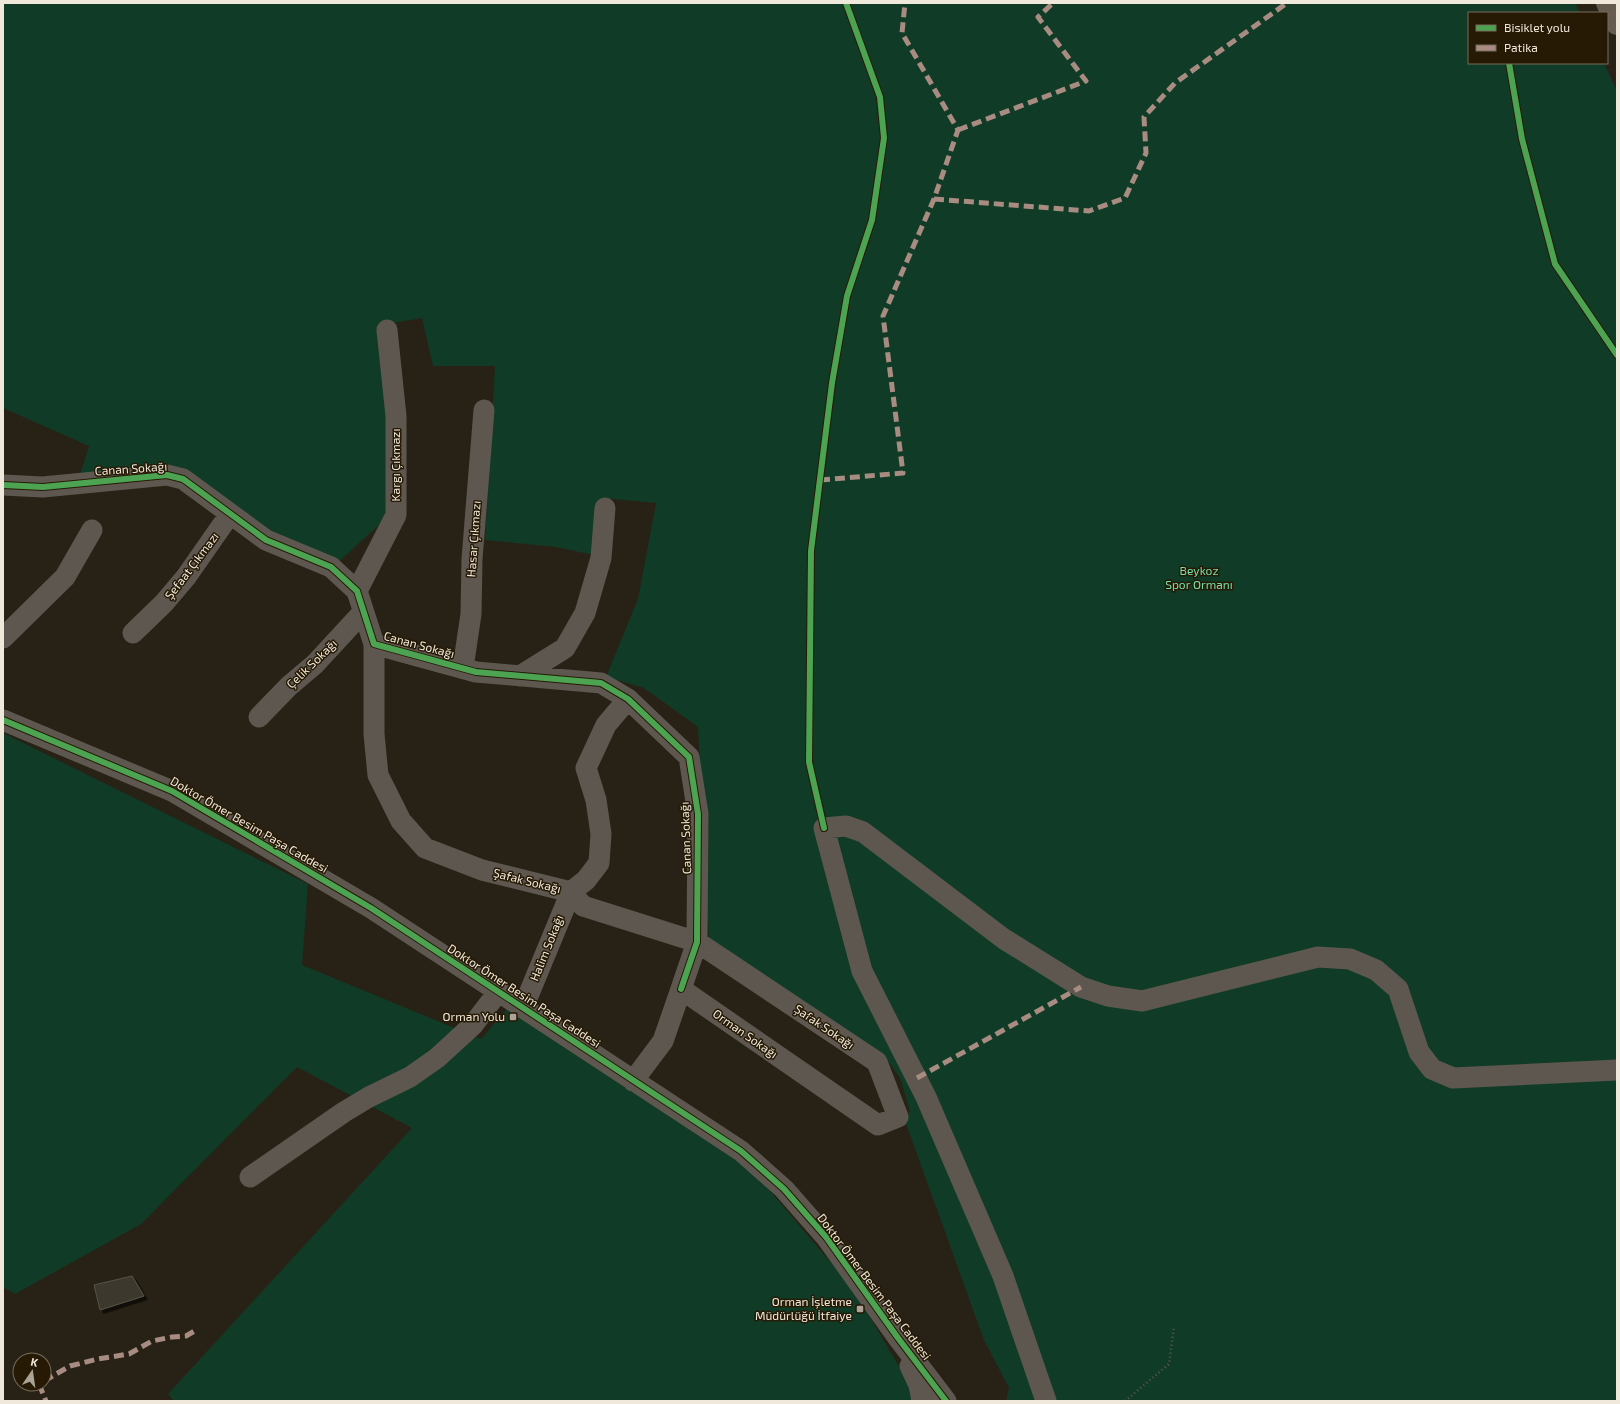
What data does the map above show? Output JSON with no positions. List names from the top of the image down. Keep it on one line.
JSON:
{"streets":{"street":["Kargı Çıkmazı","Canan Sokağı","Hasar Çıkmazı","Şefaat Çıkmazı","Çelik Sokağı","Doktor Ömer Besim Paşa Caddesi","Şafak Sokağı","Halim Sokağı","Orman Sokağı"]},"crossings":[["Kargı Çıkmazı","Canan Sokağı"],["Canan Sokağı","Hasar Çıkmazı"],["Canan Sokağı","Şefaat Çıkmazı"],["Canan Sokağı","Çelik Sokağı"],["Canan Sokağı","Şafak Sokağı"],["Canan Sokağı","Halim Sokağı"],["Canan Sokağı","Orman Sokağı"],["Doktor Ömer Besim Paşa Caddesi","Halim Sokağı"],["Şafak Sokağı","Halim Sokağı"],["Şafak Sokağı","Orman Sokağı"]],"parks":["Beykoz Spor Ormanı"],"places":{"transit":["Orman Yolu","Orman İşletme Müdürlüğü İtfaiye"]},"legend":["Bisiklet yolu","Patika"],"north":"top"}
